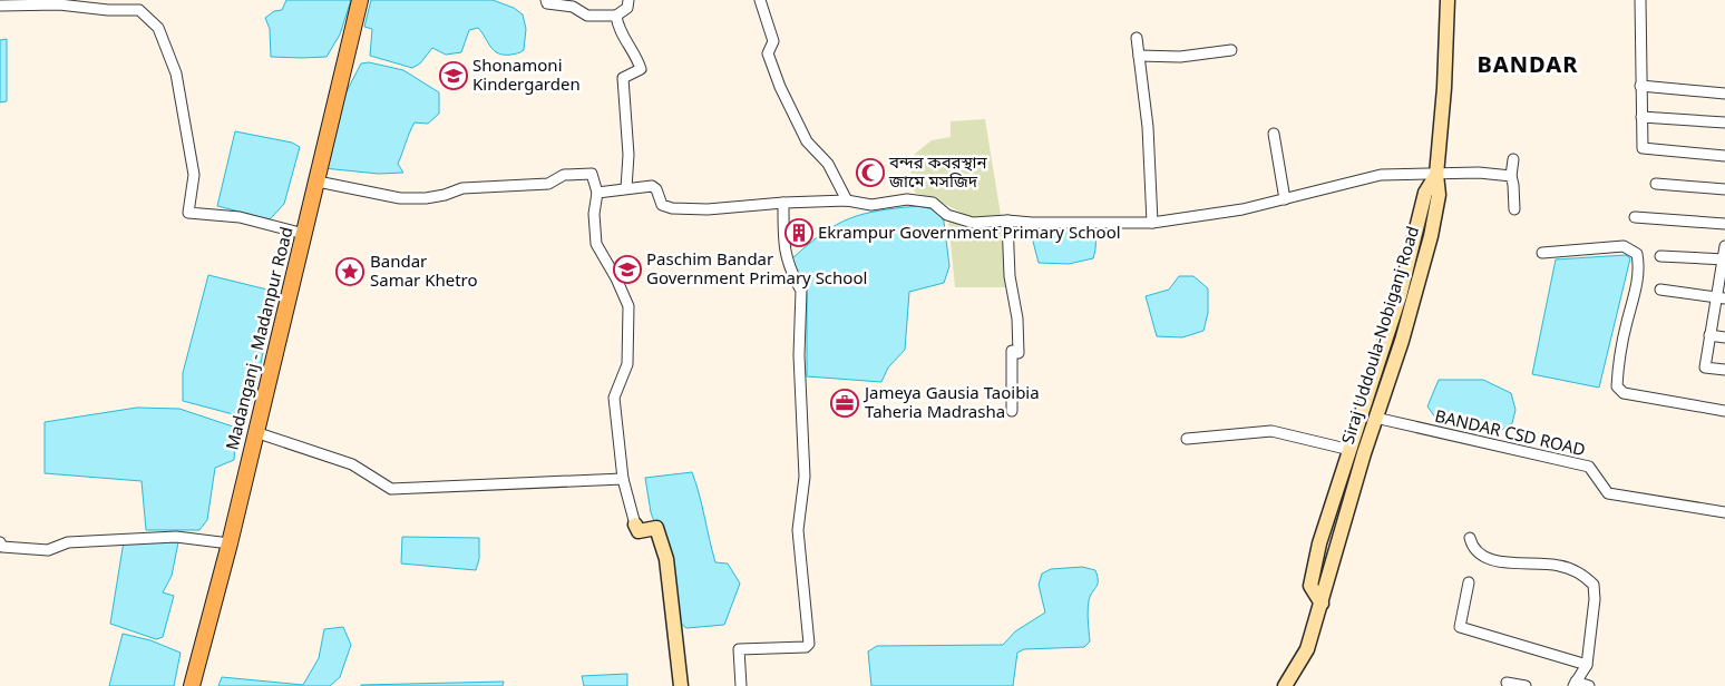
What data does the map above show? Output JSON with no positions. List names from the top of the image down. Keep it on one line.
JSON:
{"streets":{"main road":["Siraj Uddoula-Nobiganj Road","Madanganj - Madanpur Road"],"street":["BANDAR CSD ROAD"]},"crossings":[["Siraj Uddoula-Nobiganj Road","BANDAR CSD ROAD"]],"districts":["BANDAR"],"places":{"school or university":["Shonamoni Kindergarden","Paschim Bandar Government Primary School"],"mosque":["বন্দর কবরস্থান জামে মসজিদ"],"building":["Ekrampur Government Primary School"],"place":["Bandar Samar Khetro"],"office":["Jameya Gausia Taoibia Taheria Madrasha"]}}
